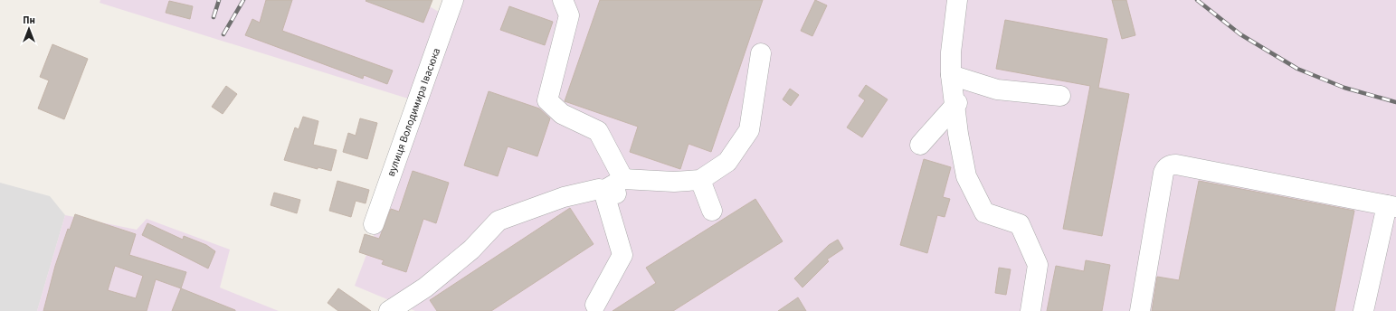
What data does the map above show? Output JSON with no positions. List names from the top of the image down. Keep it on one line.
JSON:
{"streets":{"street":["вулиця Володимира Івасюка"]},"north":"top"}
